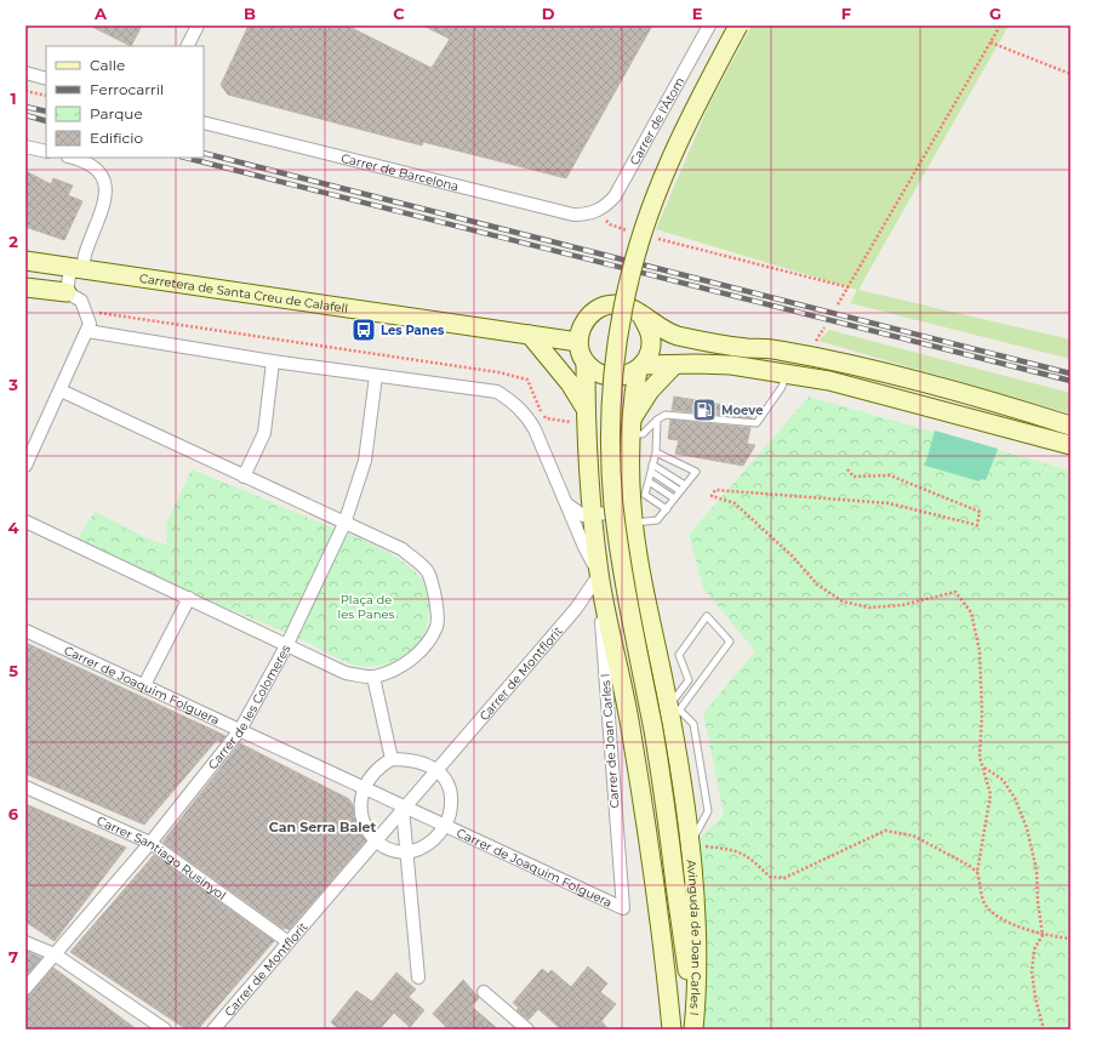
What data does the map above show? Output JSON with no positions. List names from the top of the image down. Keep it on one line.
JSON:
{"streets":{"street":["Carrer de l'Àtom","Carrer de Barcelona","Carretera de Santa Creu de Calafell","Carrer de Montflorit","Carrer de Joaquim Folguera","Carrer de les Colomeres","Carrer de Joan Carles I","Carrer Santiago Rusinyol","Avinguda de Joan Carles I"]},"crossings":[["Carrer de l'Àtom","Carrer de Barcelona"],["Carretera de Santa Creu de Calafell","Avinguda de Joan Carles I"],["Carrer de Montflorit","Carrer de Joaquim Folguera"],["Carrer de Montflorit","Carrer de Joan Carles I"],["Carrer de Montflorit","Carrer Santiago Rusinyol"],["Carrer de Joaquim Folguera","Carrer de les Colomeres"],["Carrer de Joaquim Folguera","Carrer de Joan Carles I"],["Carrer de les Colomeres","Carrer Santiago Rusinyol"]],"districts":["Can Serra Balet"],"parks":["Plaça de les Panes"],"places":{"bus stop":["Les Panes"],"fuel station":["Moeve"]},"legend":["Calle","Ferrocarril","Parque","Edificio"],"grid":{"columns":["A","B","C","D","E","F","G"],"rows":["1","2","3","4","5","6","7"]}}
